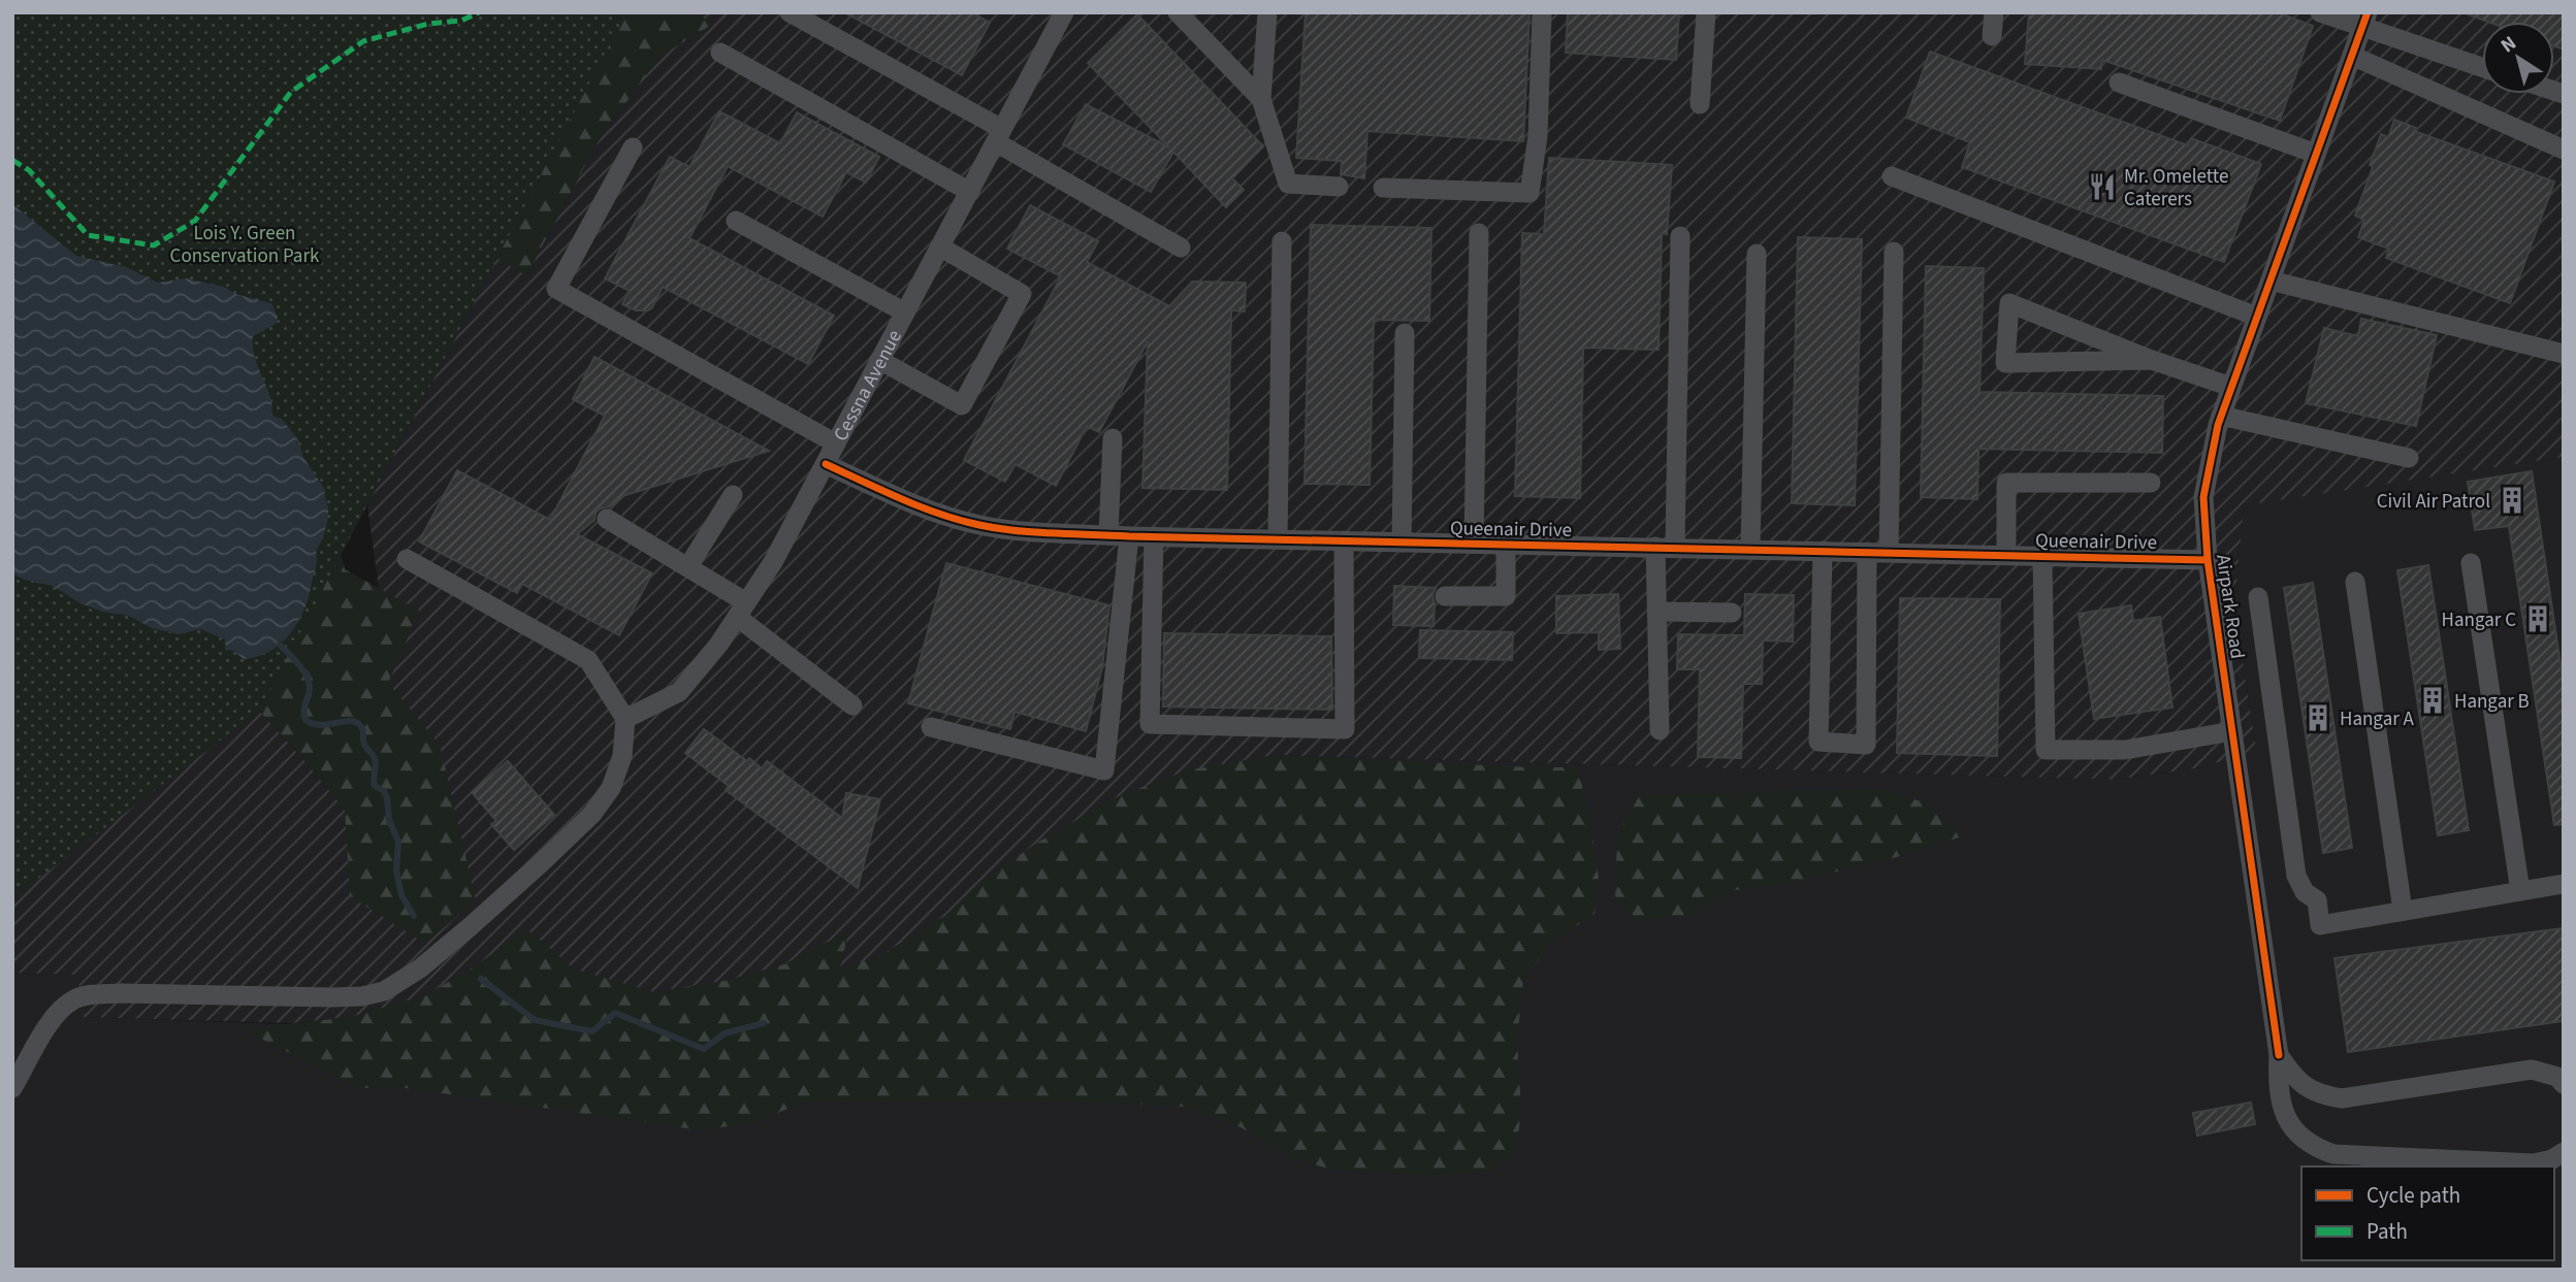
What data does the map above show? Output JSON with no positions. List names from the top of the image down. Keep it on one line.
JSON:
{"streets":{"street":["Cessna Avenue","Queenair Drive","Airpark Road"]},"crossings":[["Cessna Avenue","Queenair Drive"],["Queenair Drive","Airpark Road"]],"parks":["Lois Y. Green Conservation Park"],"places":{"restaurant":["Mr. Omelette Caterers"],"building":["Civil Air Patrol","Hangar C","Hangar B","Hangar A"]},"legend":["Cycle path","Path"],"north":"top left"}
